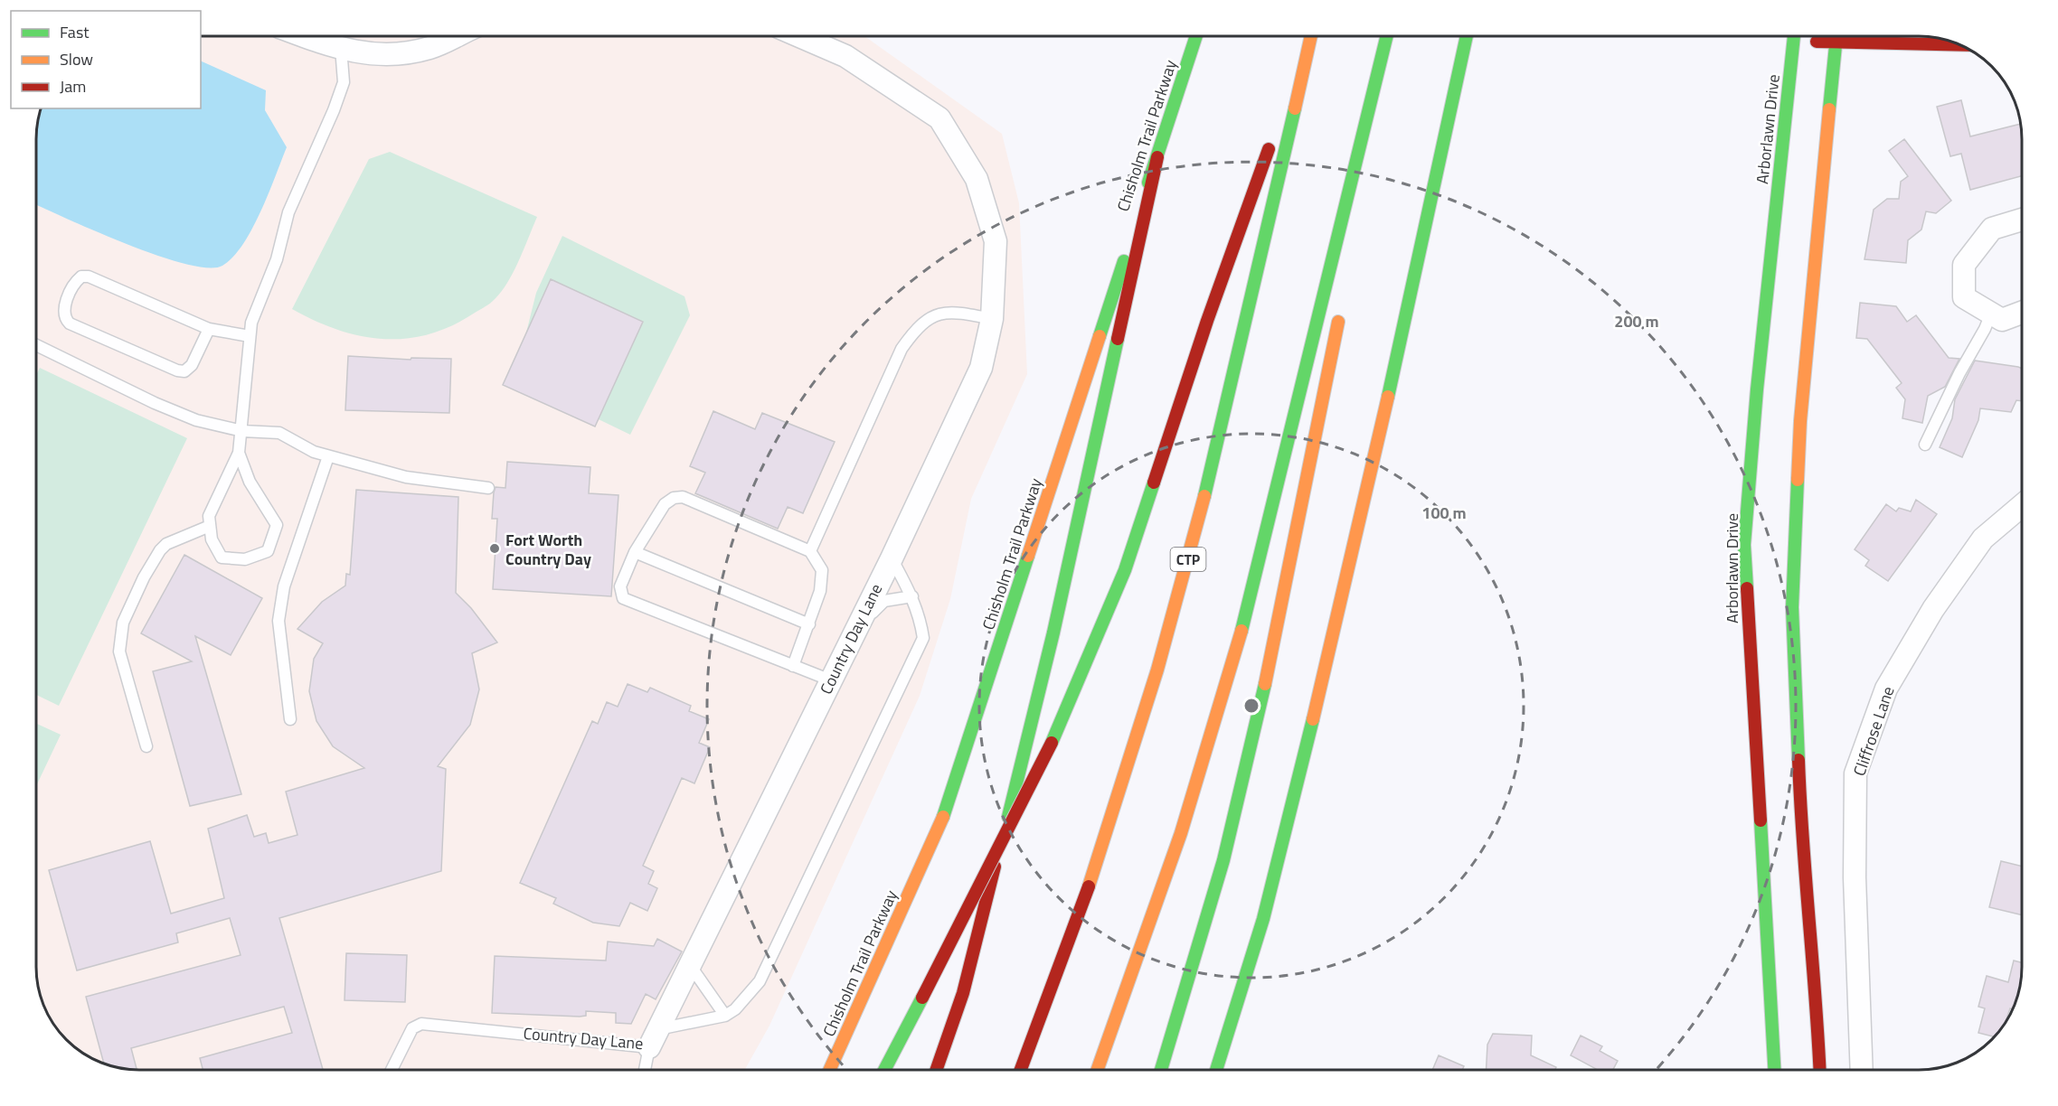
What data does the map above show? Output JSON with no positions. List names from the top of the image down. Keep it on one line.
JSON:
{"streets":{"main road":["Arborlawn Drive","Chisholm Trail Parkway","CTP"],"street":["Country Day Lane","Cliffrose Lane"]},"places":["Fort Worth Country Day"],"legend":["Fast","Slow","Jam"],"rings":["200 m","100 m"]}
